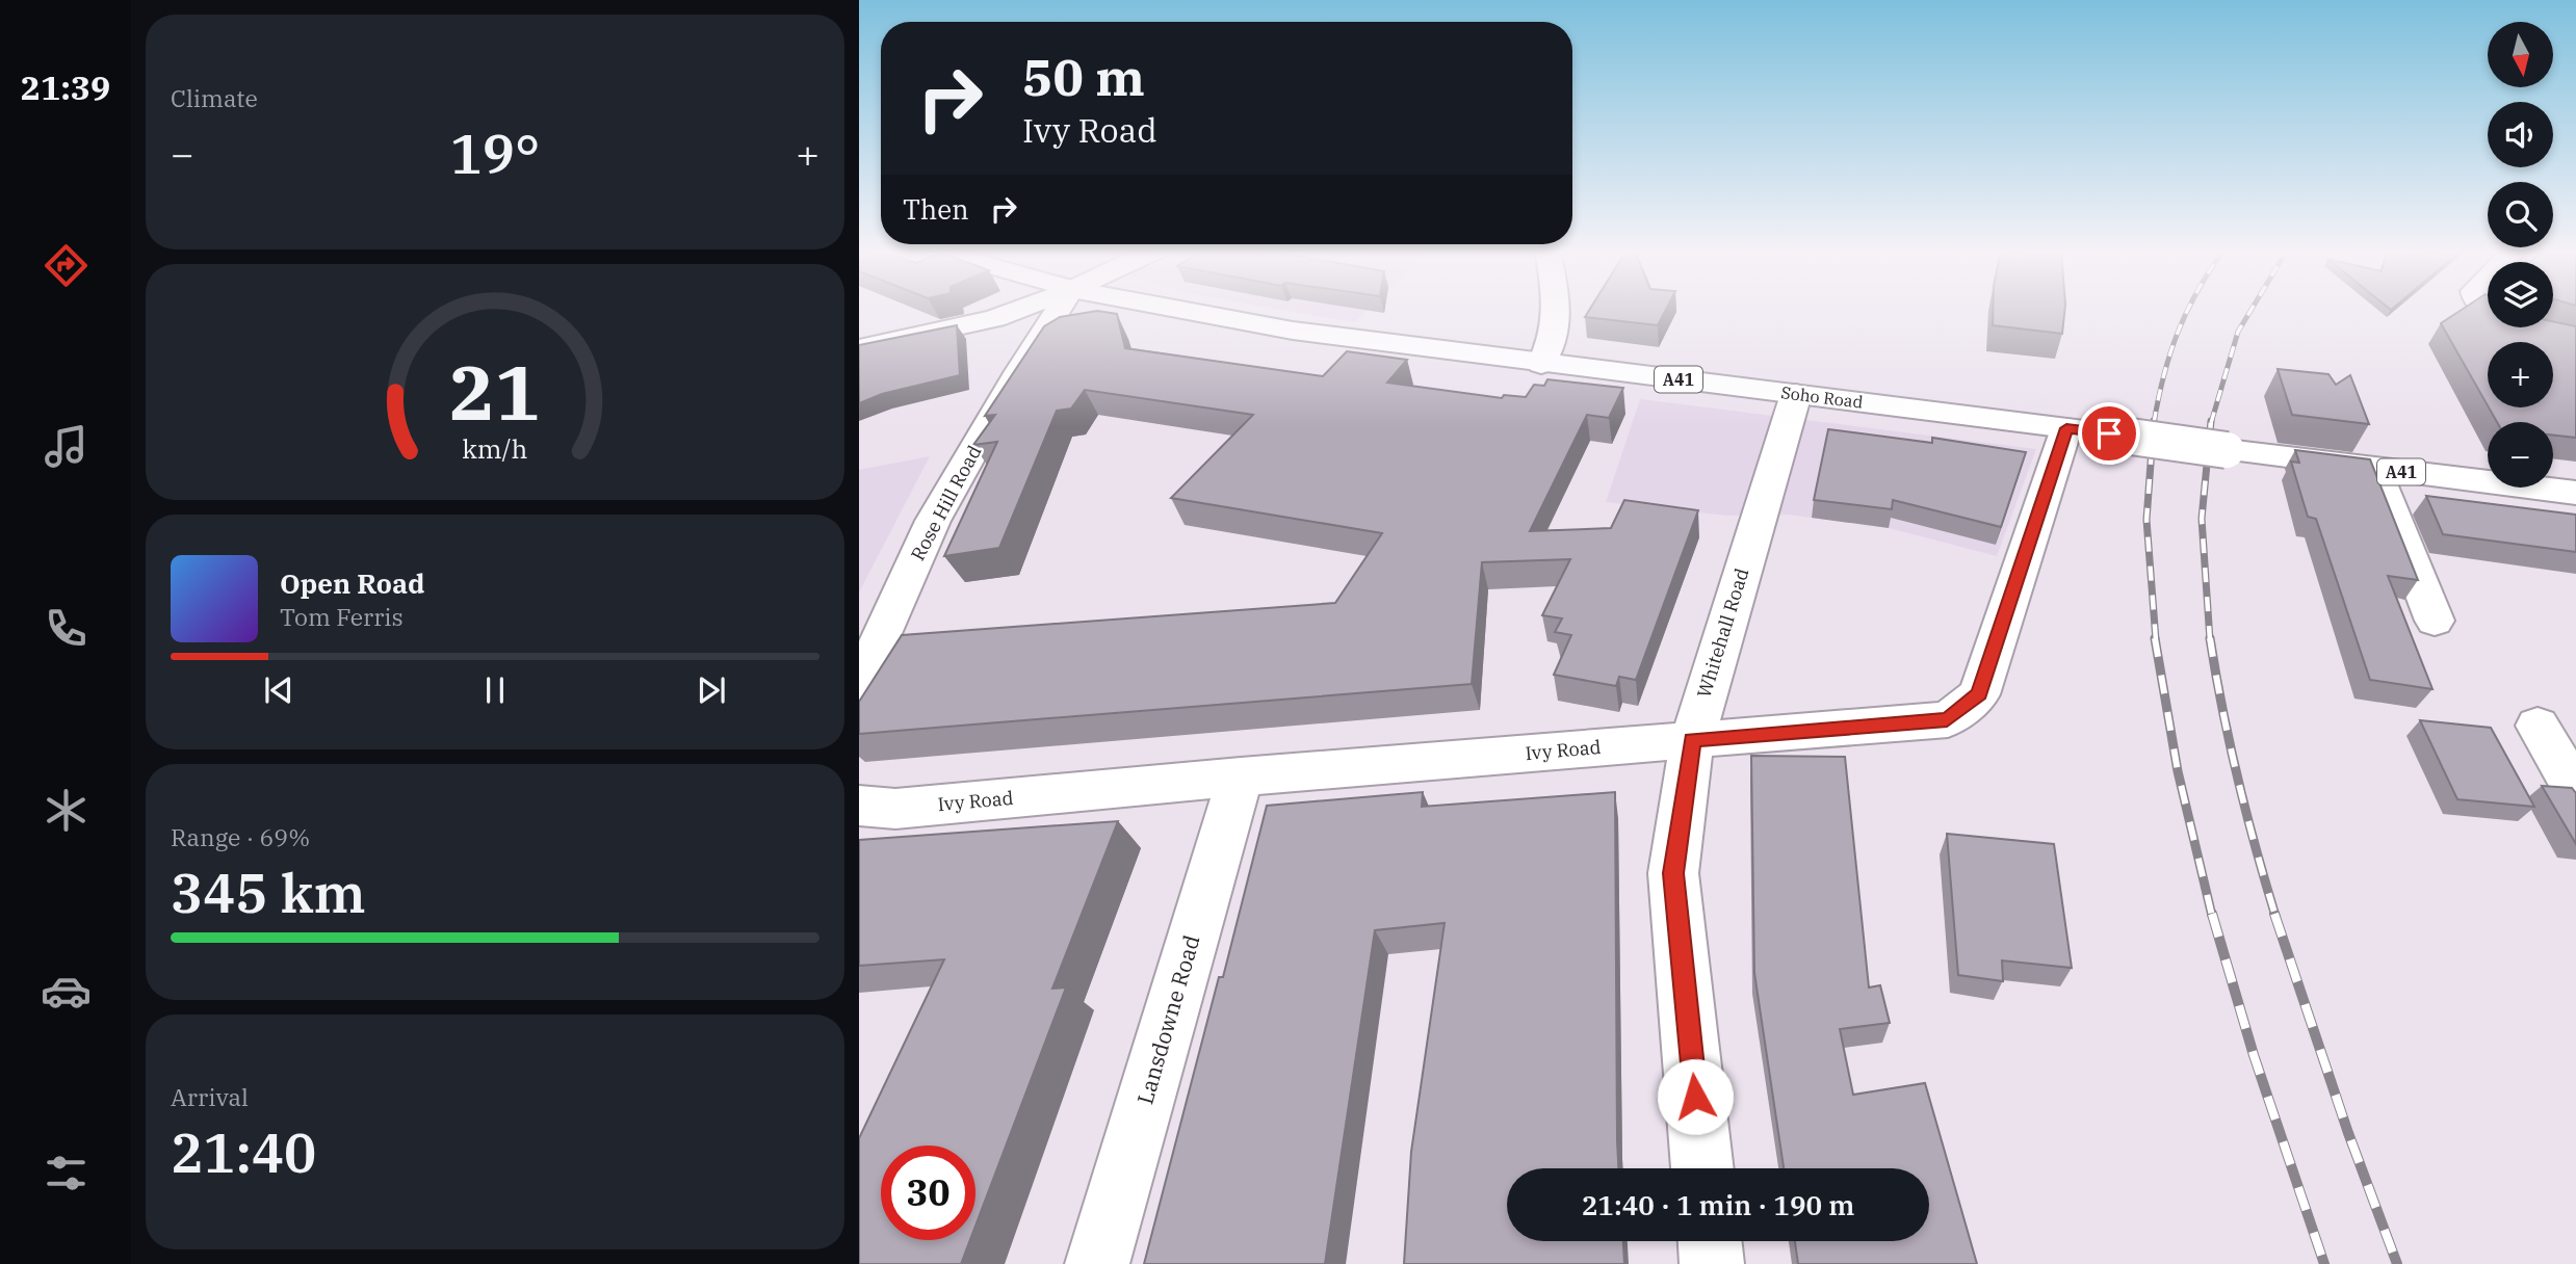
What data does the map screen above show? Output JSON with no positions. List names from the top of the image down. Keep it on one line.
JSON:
{"streets":{"main road":["A41","Soho Road","Rose Hill Road","Whitehall Road","Ivy Road","Lansdowne Road"]},"crossings":[["Soho Road","Whitehall Road"],["Soho Road","Ivy Road"],["Whitehall Road","Ivy Road"],["Ivy Road","Lansdowne Road"]],"north":"bottom","page":{"tabs":"21:39","tile":["Climate",["Range · 69%","345 km"],["Arrival","21:40"]],"map_buttons":["+","−"],"turn":["50 m","Ivy Road"],"heat":["−","19°","+"],"then":"Then","song":["Open Road","Tom Ferris"],"limit":"30","trip":"21:40 · 1 min · 190 m","gauge":["21","km/h"]}}
